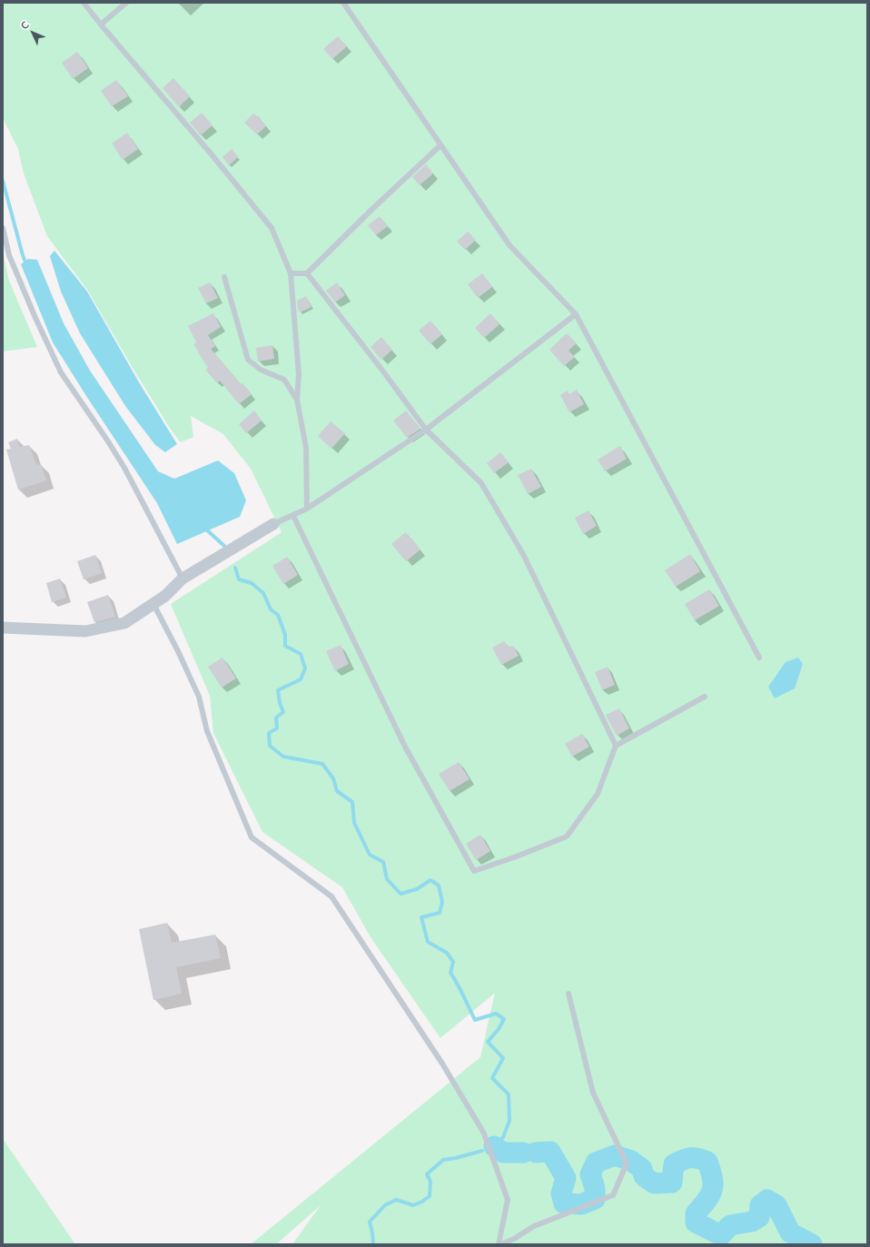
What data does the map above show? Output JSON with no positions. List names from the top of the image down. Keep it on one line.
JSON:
{"north":"top left"}
